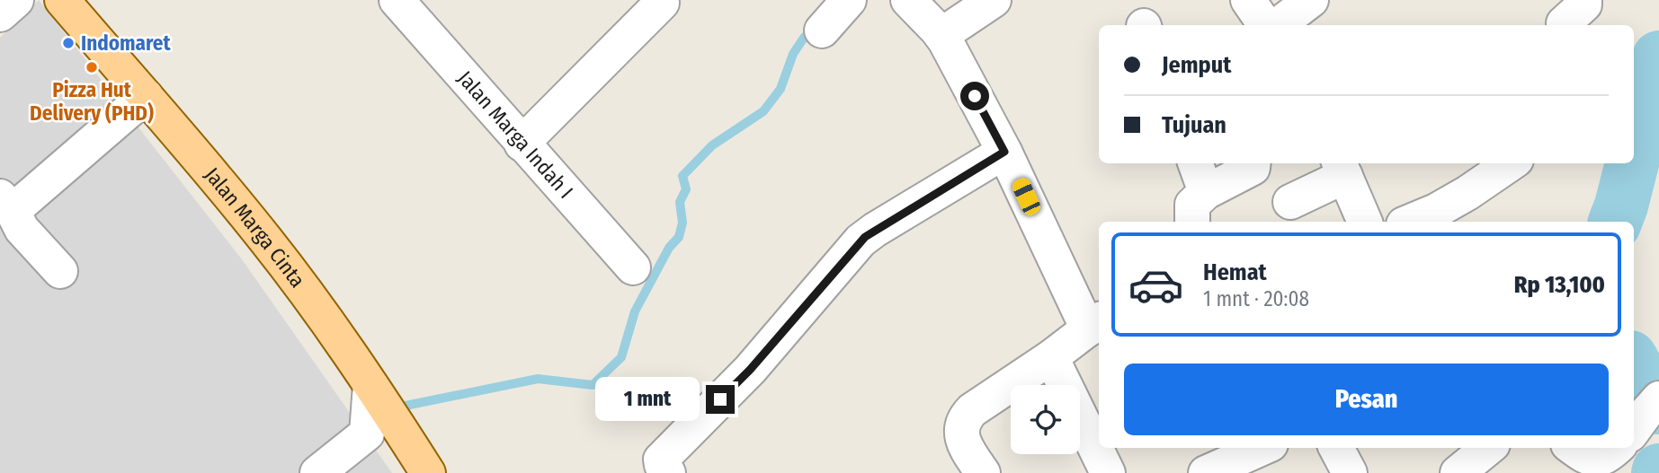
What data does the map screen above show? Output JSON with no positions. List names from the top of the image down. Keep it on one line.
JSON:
{"streets":{"main road":["Jalan Marga Cinta"],"street":["Jalan Marga Indah I"]},"places":["Indomaret","Pizza Hut Delivery (PHD)"],"page":{"banner":["Jemput","Tujuan"],"list":[{"name":"Hemat","note":"1 mnt · 20:08","value":"Rp 13,100"}],"buttons":"Pesan","bubble":"1 mnt"}}
